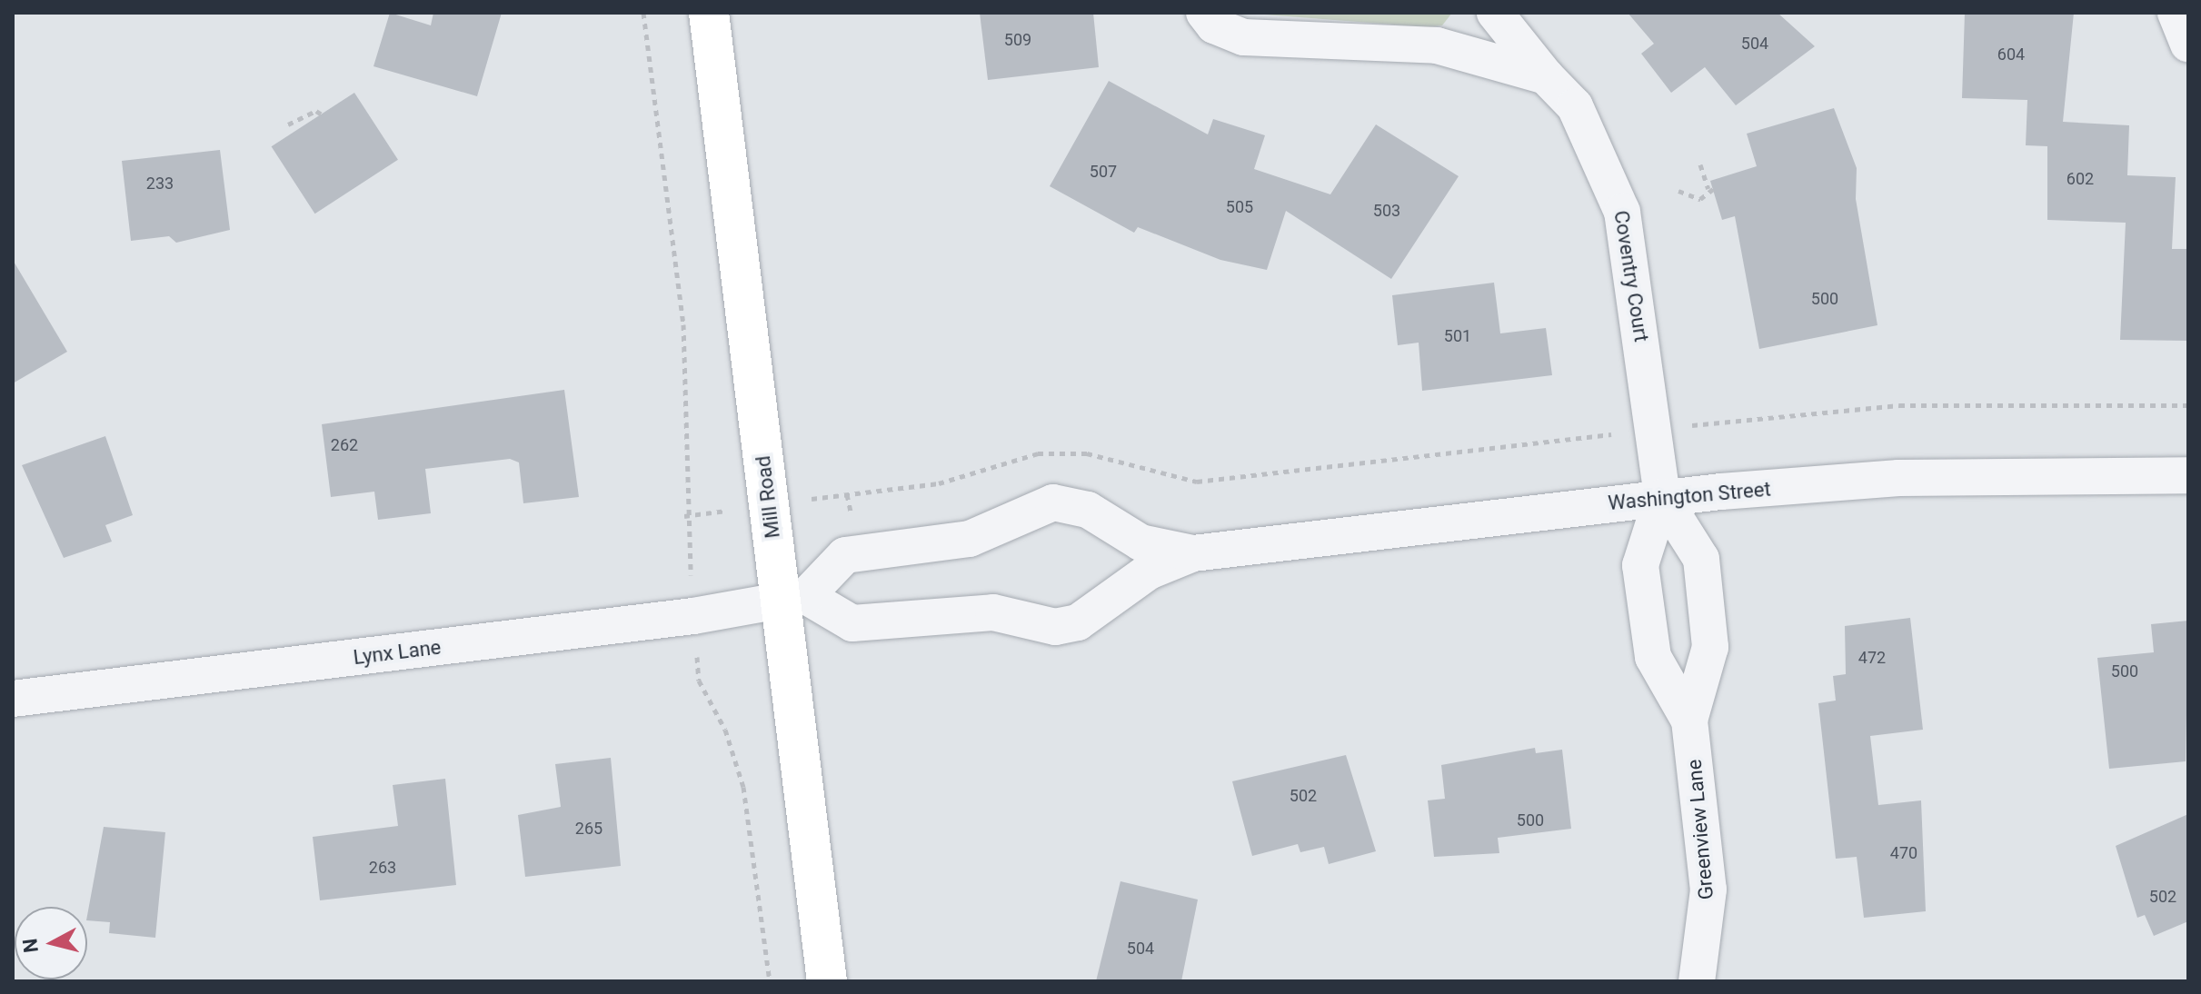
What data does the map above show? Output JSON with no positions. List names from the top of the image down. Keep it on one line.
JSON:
{"streets":{"street":["Coventry Court","Washington Street","Mill Road","Lynx Lane","Greenview Lane"]},"crossings":[["Coventry Court","Washington Street"],["Coventry Court","Greenview Lane"],["Washington Street","Mill Road"],["Washington Street","Lynx Lane"],["Washington Street","Greenview Lane"],["Mill Road","Lynx Lane"]],"house_numbers":["509","504","604","507","602","233","505","503","500","501","262","472","500","502","500","265","470","263","502","504"],"north":"left"}
